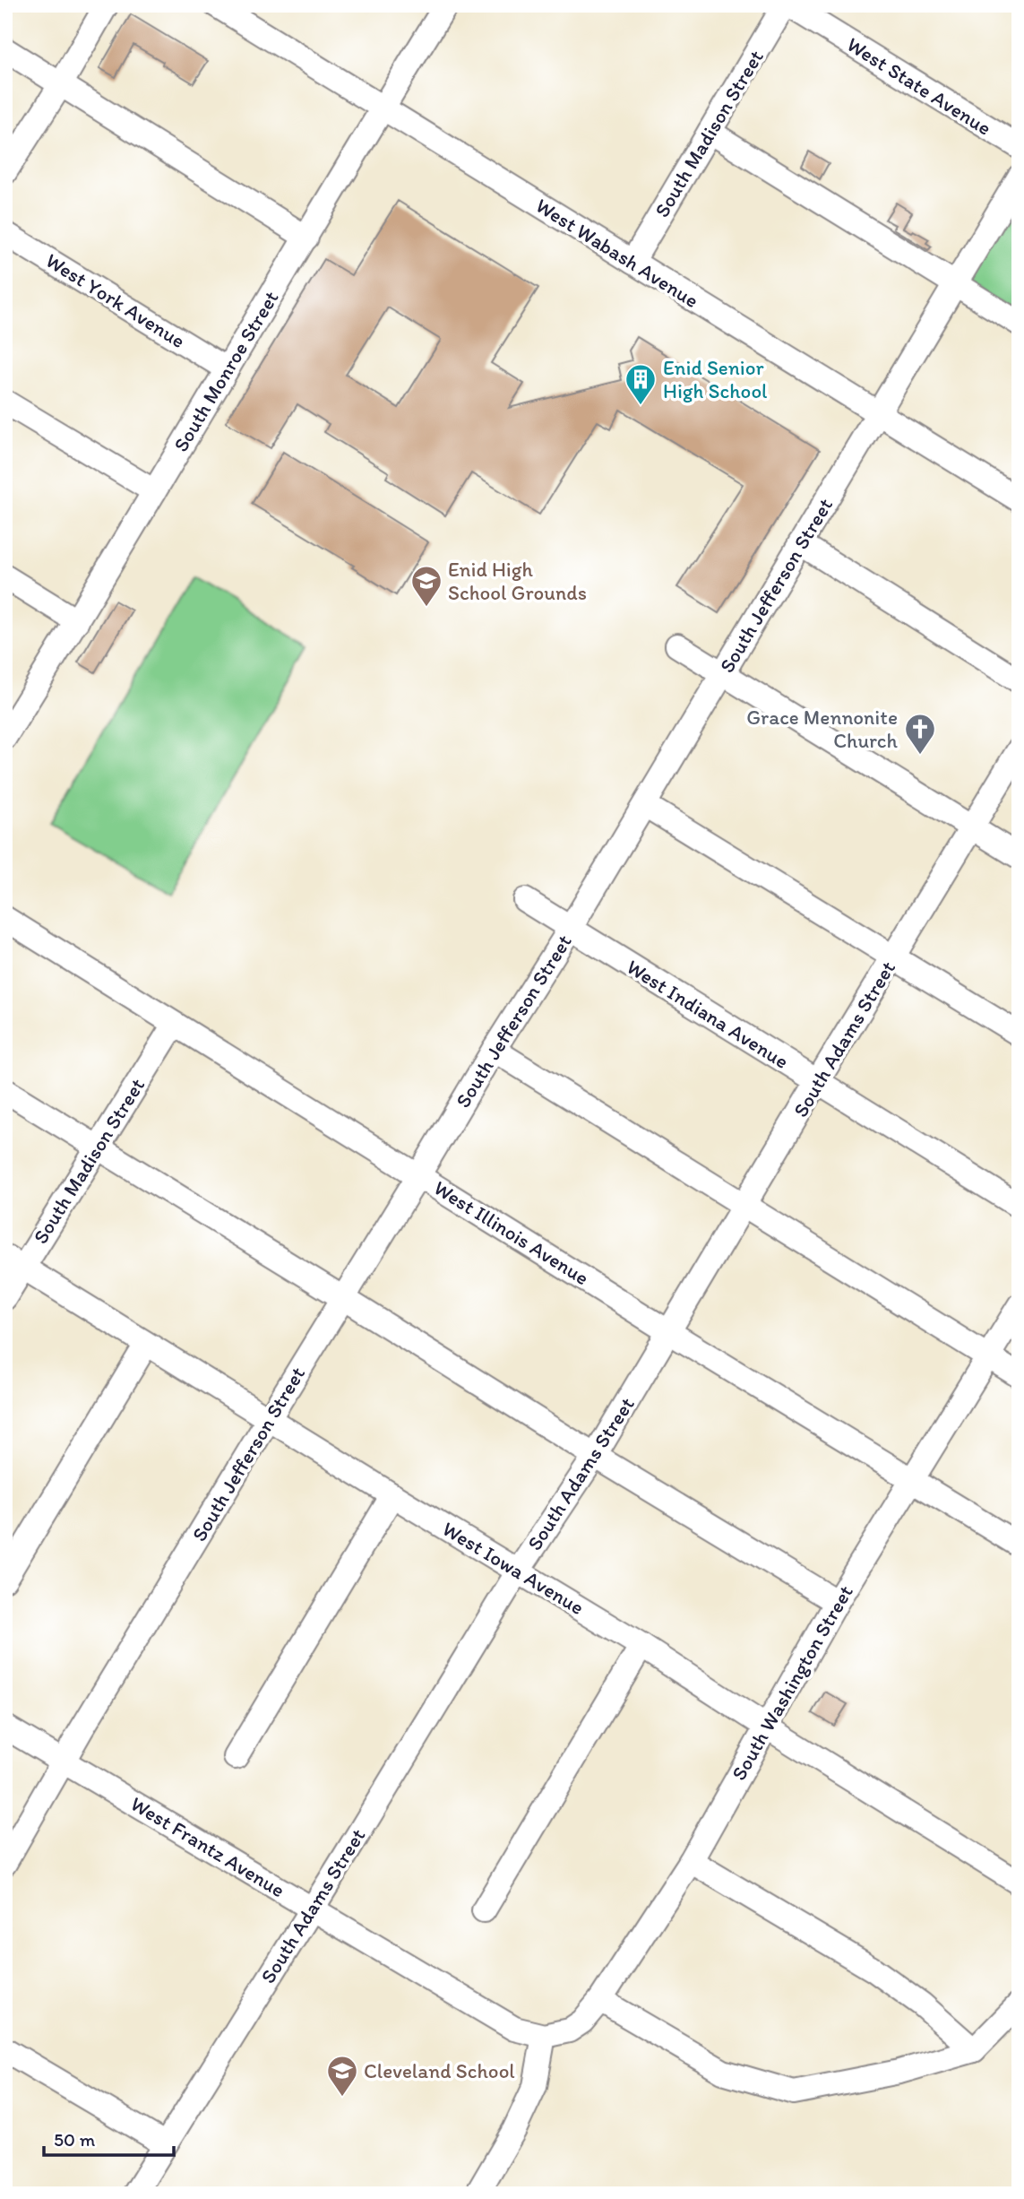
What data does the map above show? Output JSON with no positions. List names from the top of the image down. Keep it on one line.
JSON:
{"streets":{"street":["West State Avenue","South Madison Street","West Wabash Avenue","West York Avenue","South Monroe Street","South Jefferson Street","West Indiana Avenue","South Adams Street","West Illinois Avenue","West Iowa Avenue","South Washington Street","West Frantz Avenue"]},"crossings":[["West State Avenue","South Madison Street"],["South Madison Street","West Wabash Avenue"],["South Madison Street","West Illinois Avenue"],["South Madison Street","West Iowa Avenue"],["West Wabash Avenue","South Monroe Street"],["West Wabash Avenue","South Jefferson Street"],["West York Avenue","South Monroe Street"],["South Jefferson Street","West Indiana Avenue"],["South Jefferson Street","West Illinois Avenue"],["South Jefferson Street","West Iowa Avenue"],["South Jefferson Street","West Frantz Avenue"],["West Indiana Avenue","South Adams Street"],["South Adams Street","West Illinois Avenue"],["South Adams Street","West Iowa Avenue"],["South Adams Street","West Frantz Avenue"],["West Illinois Avenue","South Washington Street"],["West Iowa Avenue","South Washington Street"],["South Washington Street","West Frantz Avenue"]],"places":{"building":["Enid Senior High School"],"school or university":["Enid High School Grounds","Cleveland School"],"church":["Grace Mennonite Church"]},"scale_bar":"50 m"}
